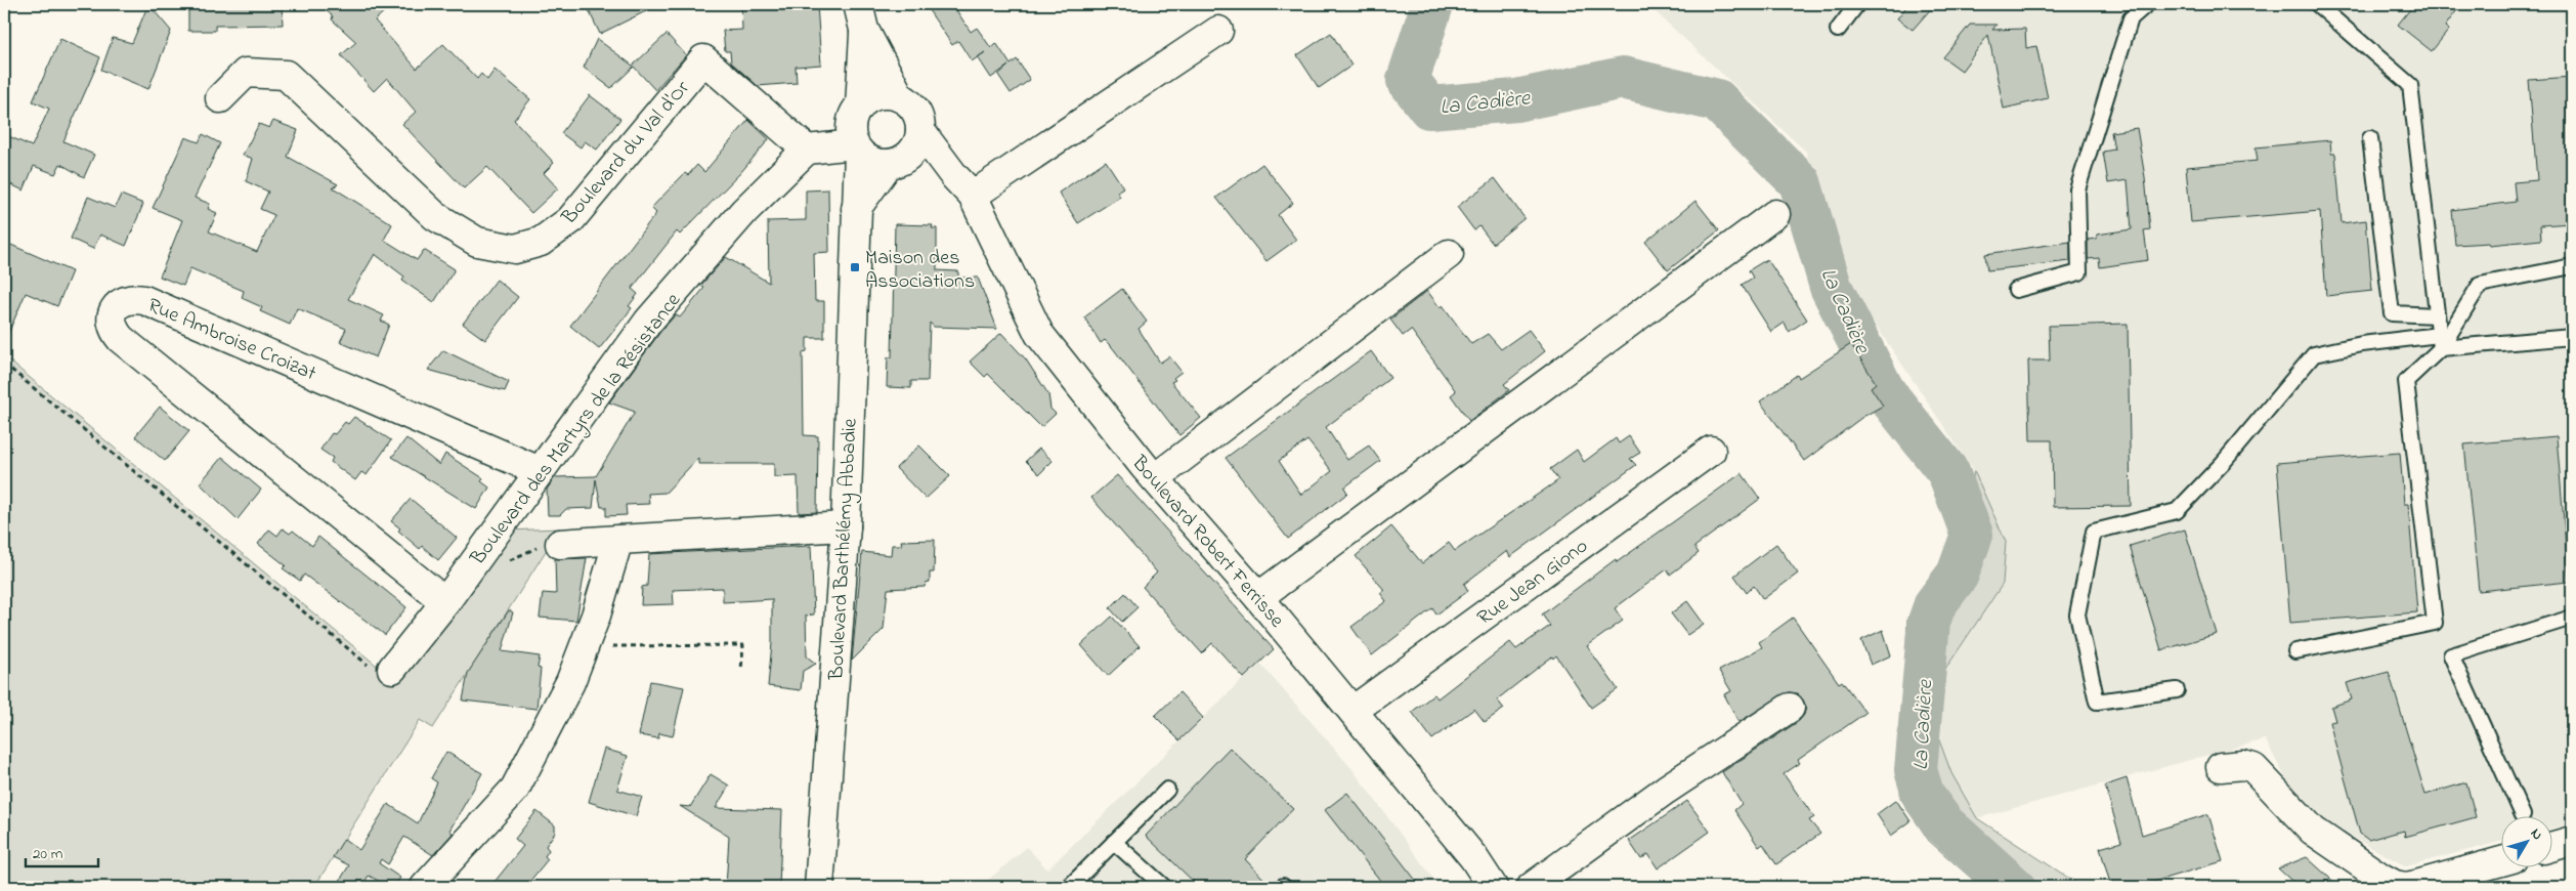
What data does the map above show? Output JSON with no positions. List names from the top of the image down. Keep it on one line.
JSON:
{"streets":{"street":["Boulevard du Val d'Or","Rue Ambroise Croizat","Boulevard des Martyrs de la Résistance","Boulevard Robert Ferrisse","Boulevard Barthélémy Abbadie","Rue Jean Giono"]},"crossings":[["Boulevard du Val d'Or","Boulevard des Martyrs de la Résistance"],["Rue Ambroise Croizat","Boulevard des Martyrs de la Résistance"],["Boulevard Robert Ferrisse","Boulevard Barthélémy Abbadie"],["Boulevard Robert Ferrisse","Rue Jean Giono"]],"water":["La Cadière"],"places":{"transit":["Maison des Associations"]},"scale_bar":"20 m","north":"top right"}
